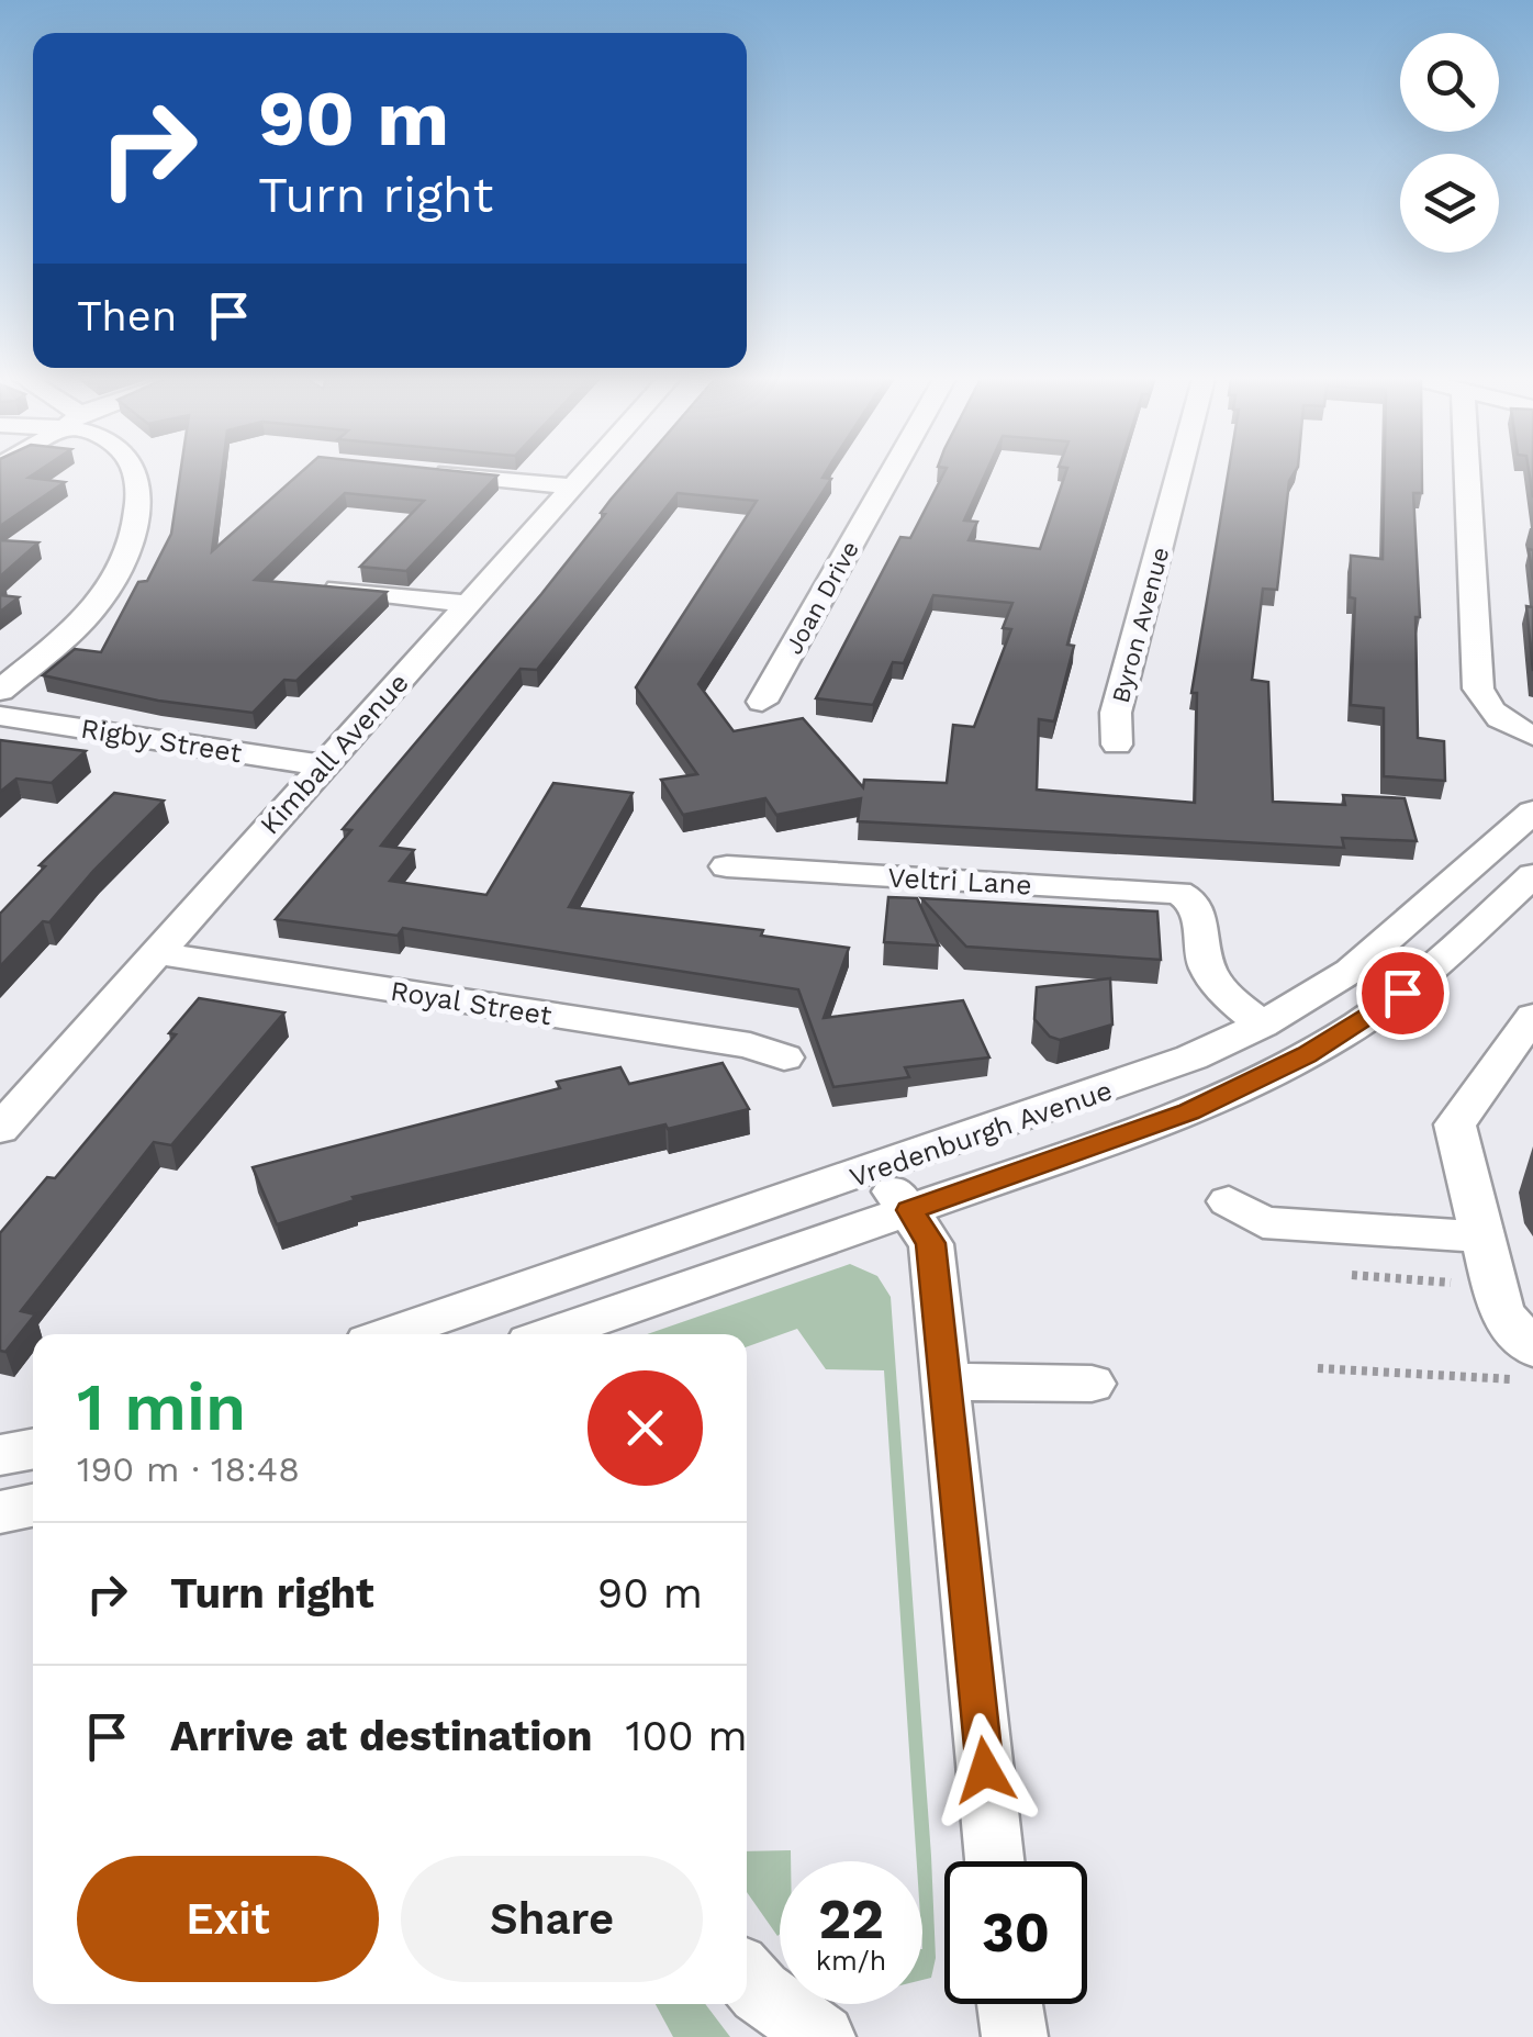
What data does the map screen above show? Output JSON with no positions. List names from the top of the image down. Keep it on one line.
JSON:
{"streets":{"street":["Joan Drive","Byron Avenue","Rigby Street","Kimball Avenue","Veltri Lane","Royal Street","Vredenburgh Avenue"]},"crossings":[["Rigby Street","Kimball Avenue"],["Kimball Avenue","Royal Street"],["Veltri Lane","Vredenburgh Avenue"]],"page":{"turn":["90 m","Turn right"],"then":"Then","heading":["1 min","190 m · 18:48"],"list":[{"name":"Turn right","value":"90 m"},{"name":"Arrive at destination","value":"100 m"}],"buttons":["Exit","Share"],"speed":"22 km/h","limit":"30"}}
